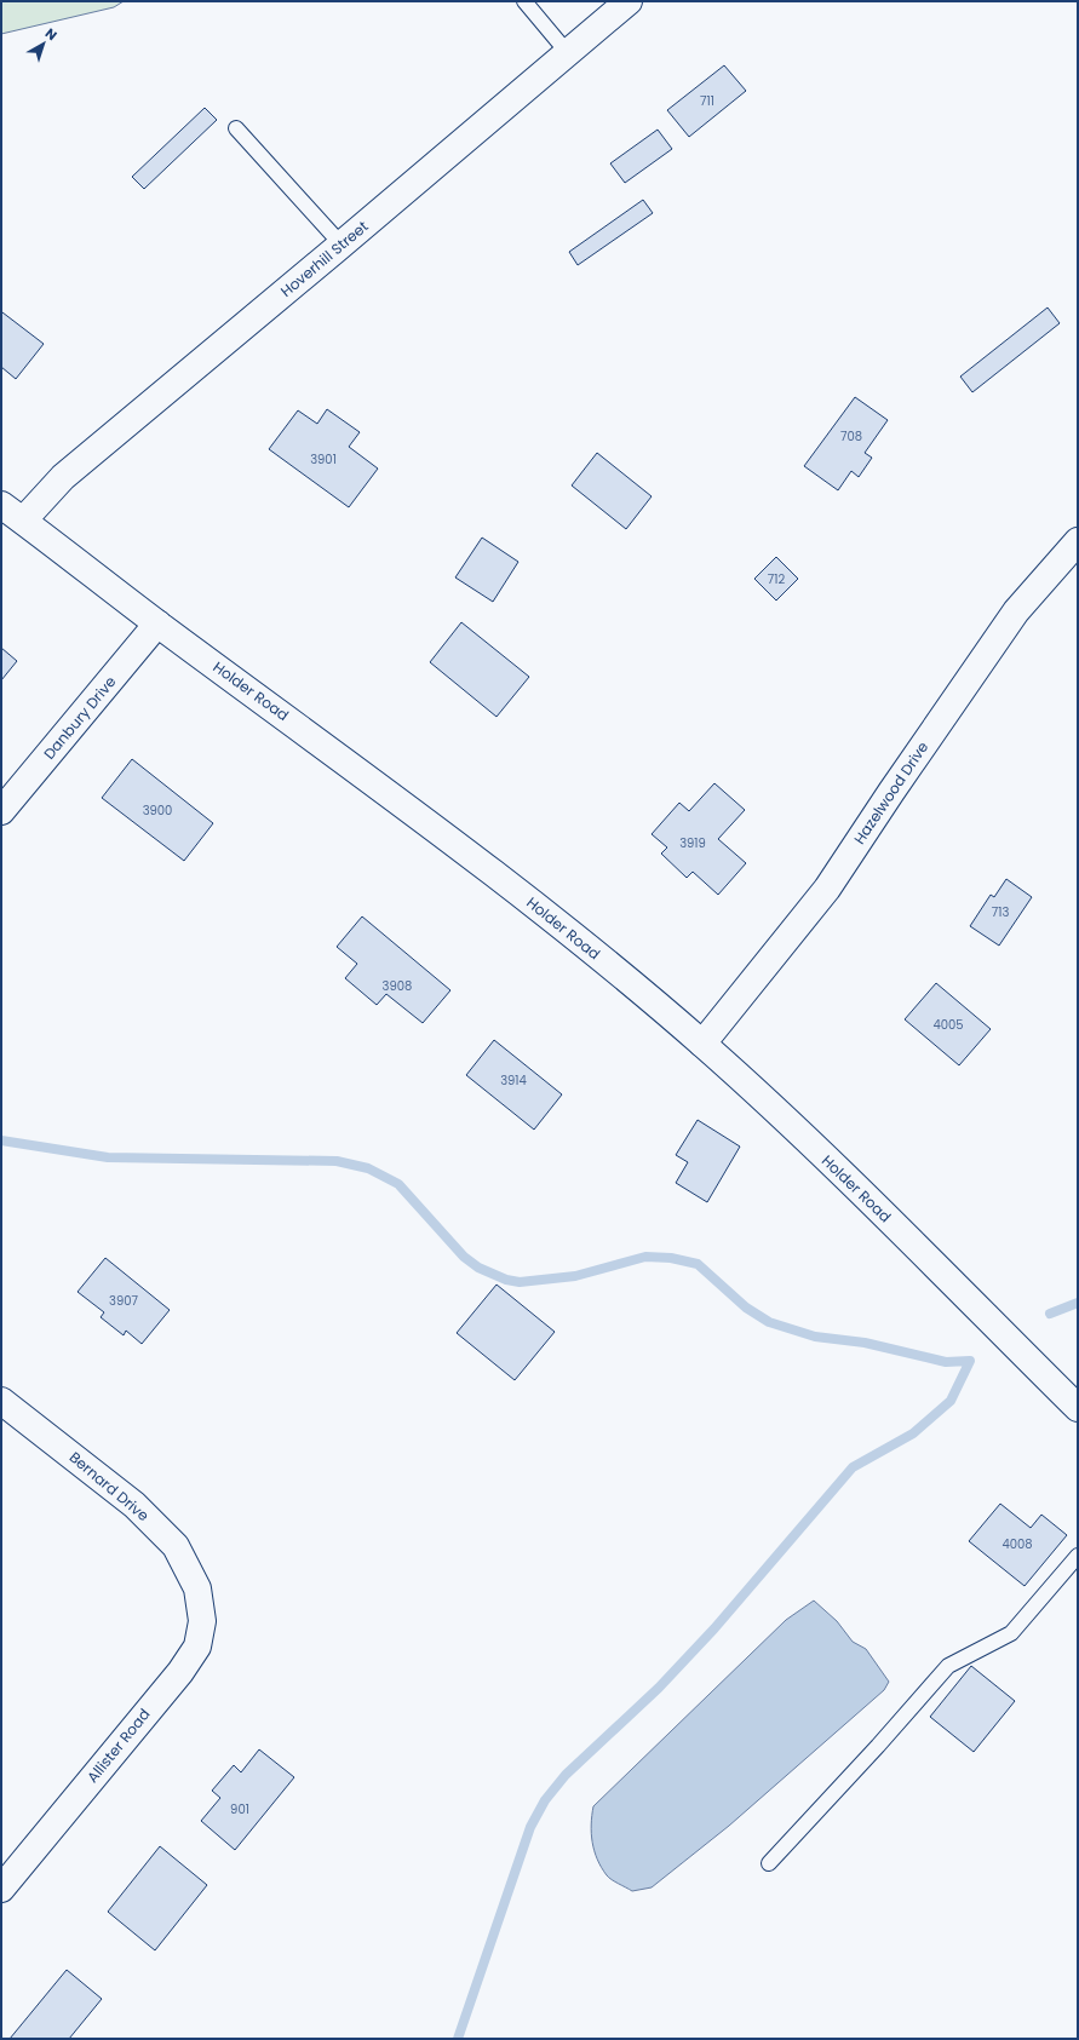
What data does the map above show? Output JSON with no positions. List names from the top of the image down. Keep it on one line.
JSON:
{"streets":{"street":["Hoverhill Street","Holder Road","Danbury Drive","Hazelwood Drive","Bernard Drive","Allister Road"]},"crossings":[["Hoverhill Street","Holder Road"],["Holder Road","Danbury Drive"],["Holder Road","Hazelwood Drive"],["Bernard Drive","Allister Road"]],"house_numbers":["711","708","3901","712","3900","3919","713","3908","4005","3914","3907","4008","901"],"north":"top right"}
